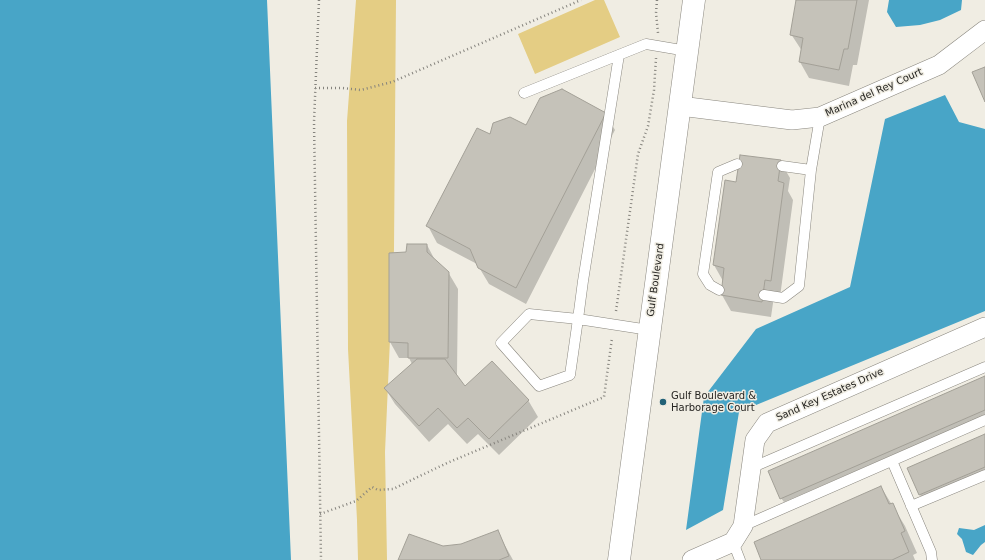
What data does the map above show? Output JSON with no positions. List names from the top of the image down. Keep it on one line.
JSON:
{"streets":{"main road":["Gulf Boulevard"],"street":["Marina del Rey Court","Sand Key Estates Drive"]},"crossings":[["Marina del Rey Court","Gulf Boulevard"]],"places":["Gulf Boulevard & Harborage Court"]}
